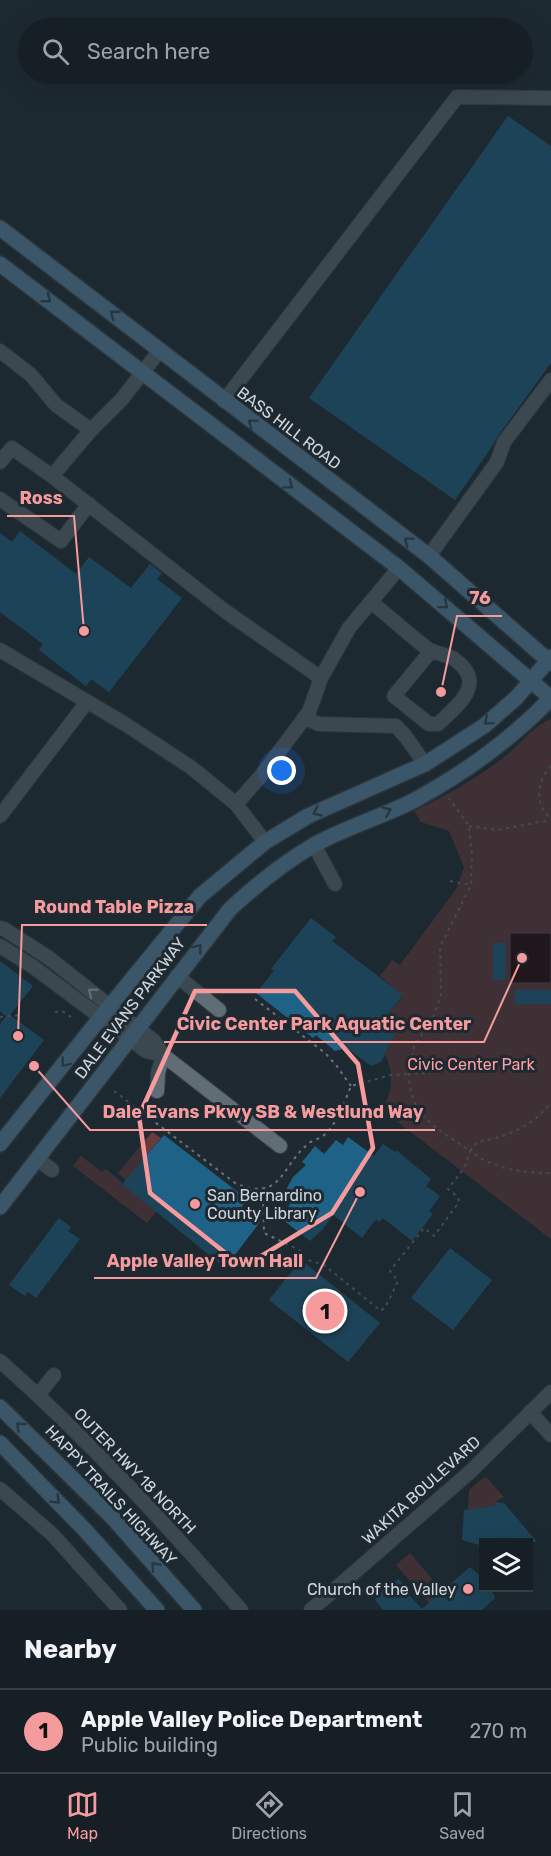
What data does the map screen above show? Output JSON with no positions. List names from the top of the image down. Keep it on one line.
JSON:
{"streets":{"main road":["BASS HILL ROAD","DALE EVANS PARKWAY","HAPPY TRAILS HIGHWAY"],"street":["OUTER HWY 18 NORTH","WAKITA BOULEVARD"]},"crossings":[["BASS HILL ROAD","DALE EVANS PARKWAY"]],"parks":["Civic Center Park"],"places":["Ross","76","Civic Center Park Aquatic Center","Round Table Pizza","Dale Evans Pkwy SB & Westlund Way","Apple Valley Town Hall","San Bernardino County Library","Church of the Valley"],"page":{"search":"Search here","pins":"1","heading":"Nearby","list":[{"mark":"1","name":"Apple Valley Police Department","note":"Public building","value":"270 m"}],"nav":["Map","Directions","Saved"]}}
